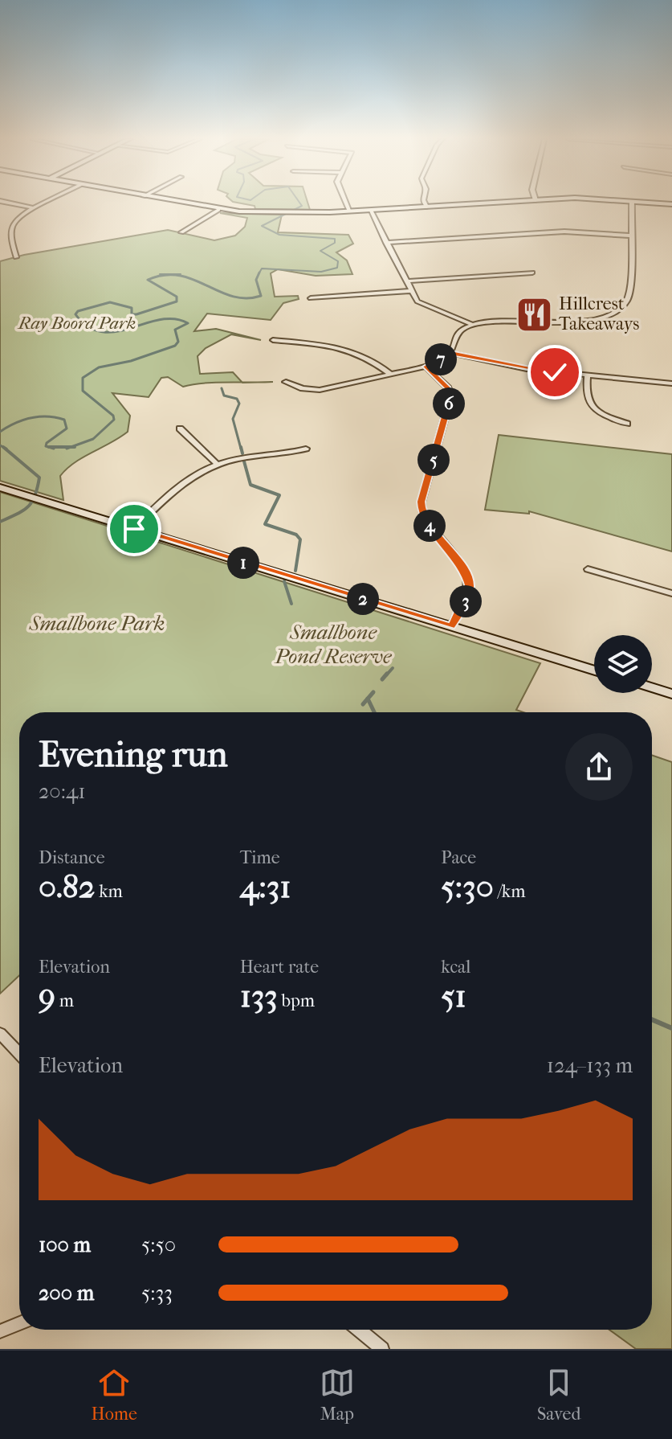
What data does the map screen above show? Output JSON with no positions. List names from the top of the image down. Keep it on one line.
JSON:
{"parks":["Ray Boord Park","Smallbone Park","Smallbone Pond Reserve"],"places":{"restaurant":["Hillcrest Takeaways"]},"page":{"pins":["7","6","5","4","1","2","3"],"heading":["Evening run","20:41"],"stats":[["Distance","0.82 km"],["Time","4:31"],["Pace","5:30 /km"],["Elevation","9 m"],["Heart rate","133 bpm"],["kcal","51"]],"chart":["Elevation","124–133 m"],"list":[{"name":"100 m","note":"5:50"},{"name":"200 m","note":"5:33"}],"tabs":["Home","Map","Saved"]}}
